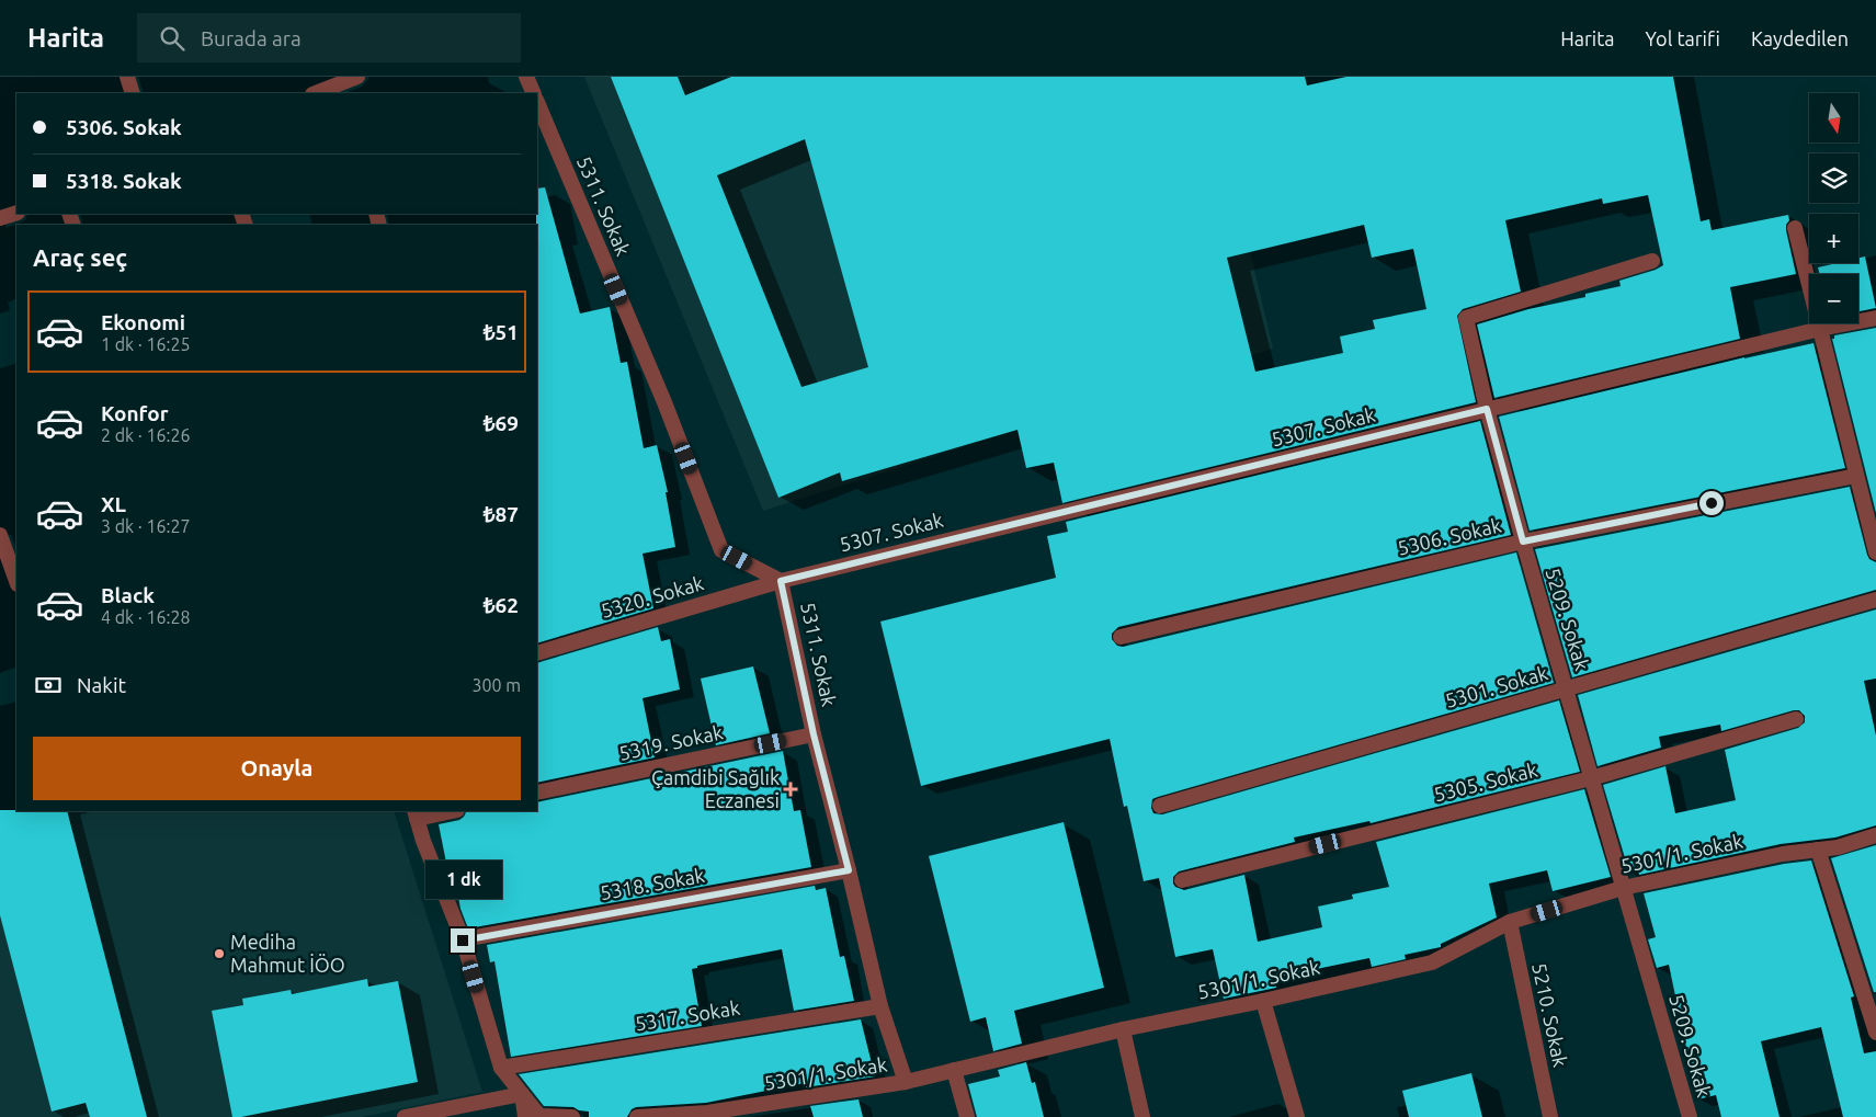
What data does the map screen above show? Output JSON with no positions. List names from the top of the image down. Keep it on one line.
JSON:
{"streets":{"street":["5311. Sokak","5307. Sokak","5306. Sokak","5320. Sokak","5209. Sokak","5301. Sokak","5319. Sokak","5305. Sokak","5301/1. Sokak","5318. Sokak","5210. Sokak","5317. Sokak"]},"crossings":[["5311. Sokak","5307. Sokak"],["5311. Sokak","5320. Sokak"],["5311. Sokak","5319. Sokak"],["5311. Sokak","5301/1. Sokak"],["5311. Sokak","5318. Sokak"],["5311. Sokak","5317. Sokak"],["5307. Sokak","5320. Sokak"],["5307. Sokak","5209. Sokak"],["5306. Sokak","5209. Sokak"],["5209. Sokak","5301. Sokak"],["5209. Sokak","5305. Sokak"],["5209. Sokak","5301/1. Sokak"],["5301/1. Sokak","5210. Sokak"]],"places":{"health":["Çamdibi Sağlık Eczanesi"],"other":["Mediha Mahmut İÖO"]},"north":"bottom","page":{"header":"Harita","search":"Burada ara","nav":["Harita","Yol tarifi","Kaydedilen"],"map_buttons":["+","−"],"banner":["5306. Sokak","5318. Sokak"],"heading":"Araç seç","list":[{"name":"Ekonomi","note":"1 dk · 16:25","value":"₺51"},{"name":"Konfor","note":"2 dk · 16:26","value":"₺69"},{"name":"XL","note":"3 dk · 16:27","value":"₺87"},{"name":"Black","note":"4 dk · 16:28","value":"₺62"}],"pay":["Nakit","300 m"],"buttons":"Onayla","bubble":"1 dk"}}
